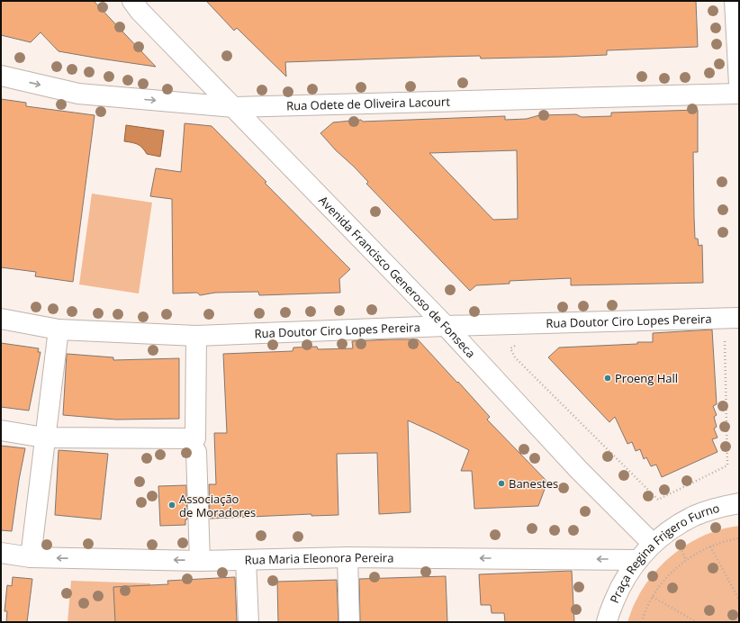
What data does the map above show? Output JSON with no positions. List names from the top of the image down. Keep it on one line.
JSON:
{"streets":{"street":["Rua Odete de Oliveira Lacourt","Avenida Francisco Generoso de Fonseca","Rua Doutor Ciro Lopes Pereira","Praça Regina Frigero Furno","Rua Maria Eleonora Pereira"]},"crossings":[["Rua Odete de Oliveira Lacourt","Avenida Francisco Generoso de Fonseca"],["Avenida Francisco Generoso de Fonseca","Rua Doutor Ciro Lopes Pereira"],["Avenida Francisco Generoso de Fonseca","Praça Regina Frigero Furno"],["Praça Regina Frigero Furno","Rua Maria Eleonora Pereira"]],"one_way":["Rua Maria Eleonora Pereira"],"places":["Proeng Hall","Banestes","Associação de Moradores"]}
